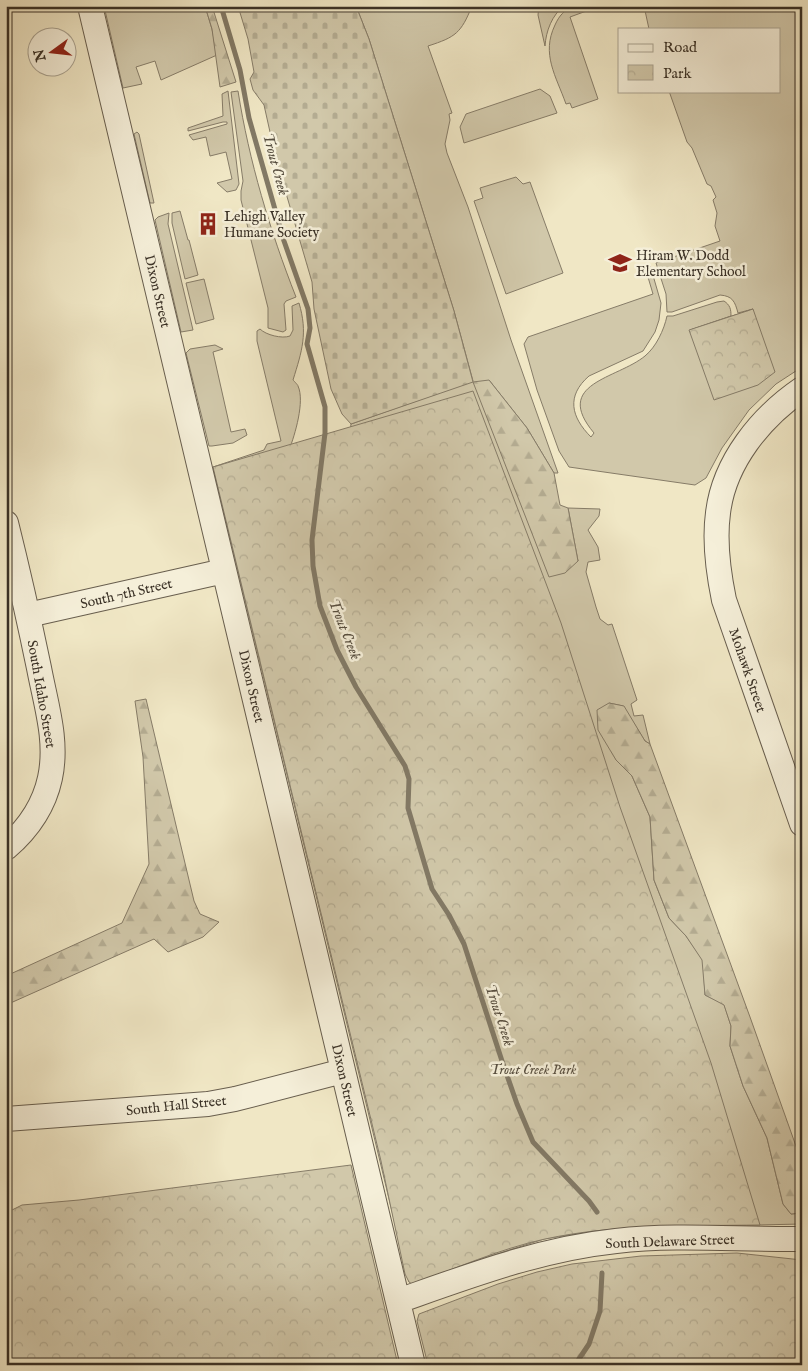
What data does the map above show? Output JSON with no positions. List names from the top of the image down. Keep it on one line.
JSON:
{"streets":{"street":["Dixon Street","South 7th Street","Mohawk Street","South Idaho Street","South Hall Street","South Delaware Street"]},"crossings":[["Dixon Street","South 7th Street"],["Dixon Street","South Hall Street"],["Dixon Street","South Delaware Street"],["South 7th Street","South Idaho Street"]],"water":["Trout Creek"],"parks":["Trout Creek Park"],"places":{"building":["Lehigh Valley Humane Society"],"school or university":["Hiram W. Dodd Elementary School"]},"legend":["Road","Park"],"north":"left"}
